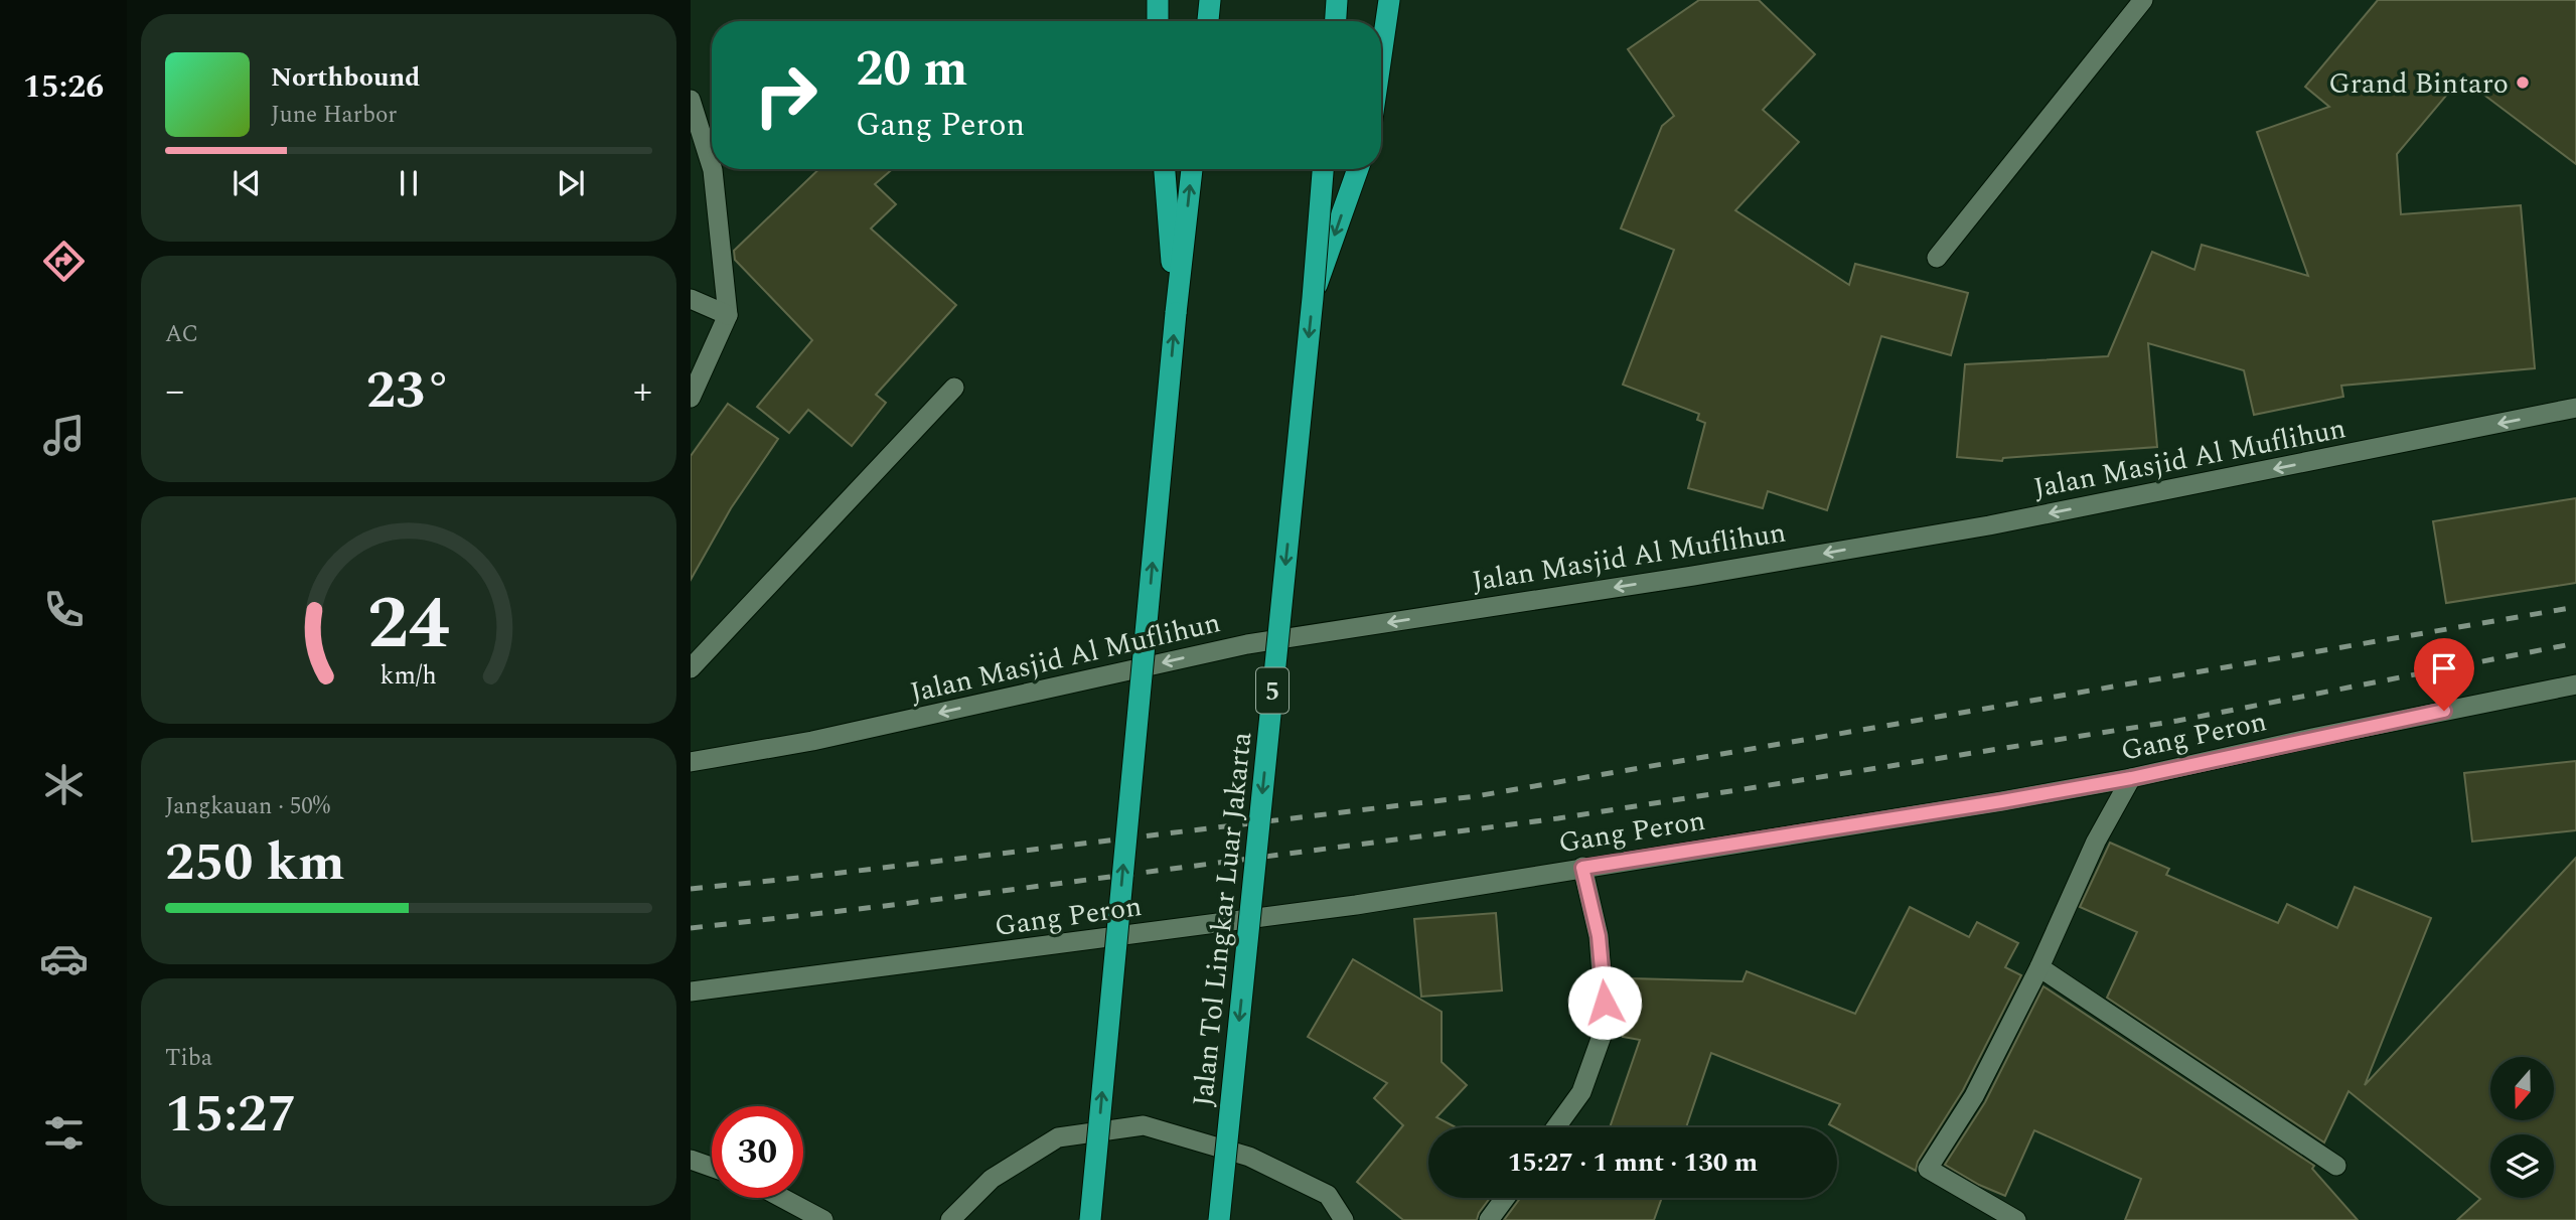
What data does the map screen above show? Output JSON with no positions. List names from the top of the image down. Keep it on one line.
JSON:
{"streets":{"highway":["5","Jalan Tol Lingkar Luar Jakarta"],"street":["Jalan Masjid Al Muflihun","Gang Peron"]},"one_way":["Jalan Masjid Al Muflihun"],"places":["Grand Bintaro"],"north":"bottom","page":{"tabs":"15:26","turn":["20 m","Gang Peron"],"song":["Northbound","June Harbor"],"tile":["AC",["Jangkauan · 50%","250 km"],["Tiba","15:27"]],"heat":["−","23°","+"],"limit":"30","trip":"15:27 · 1 mnt · 130 m","gauge":["24","km/h"]}}
